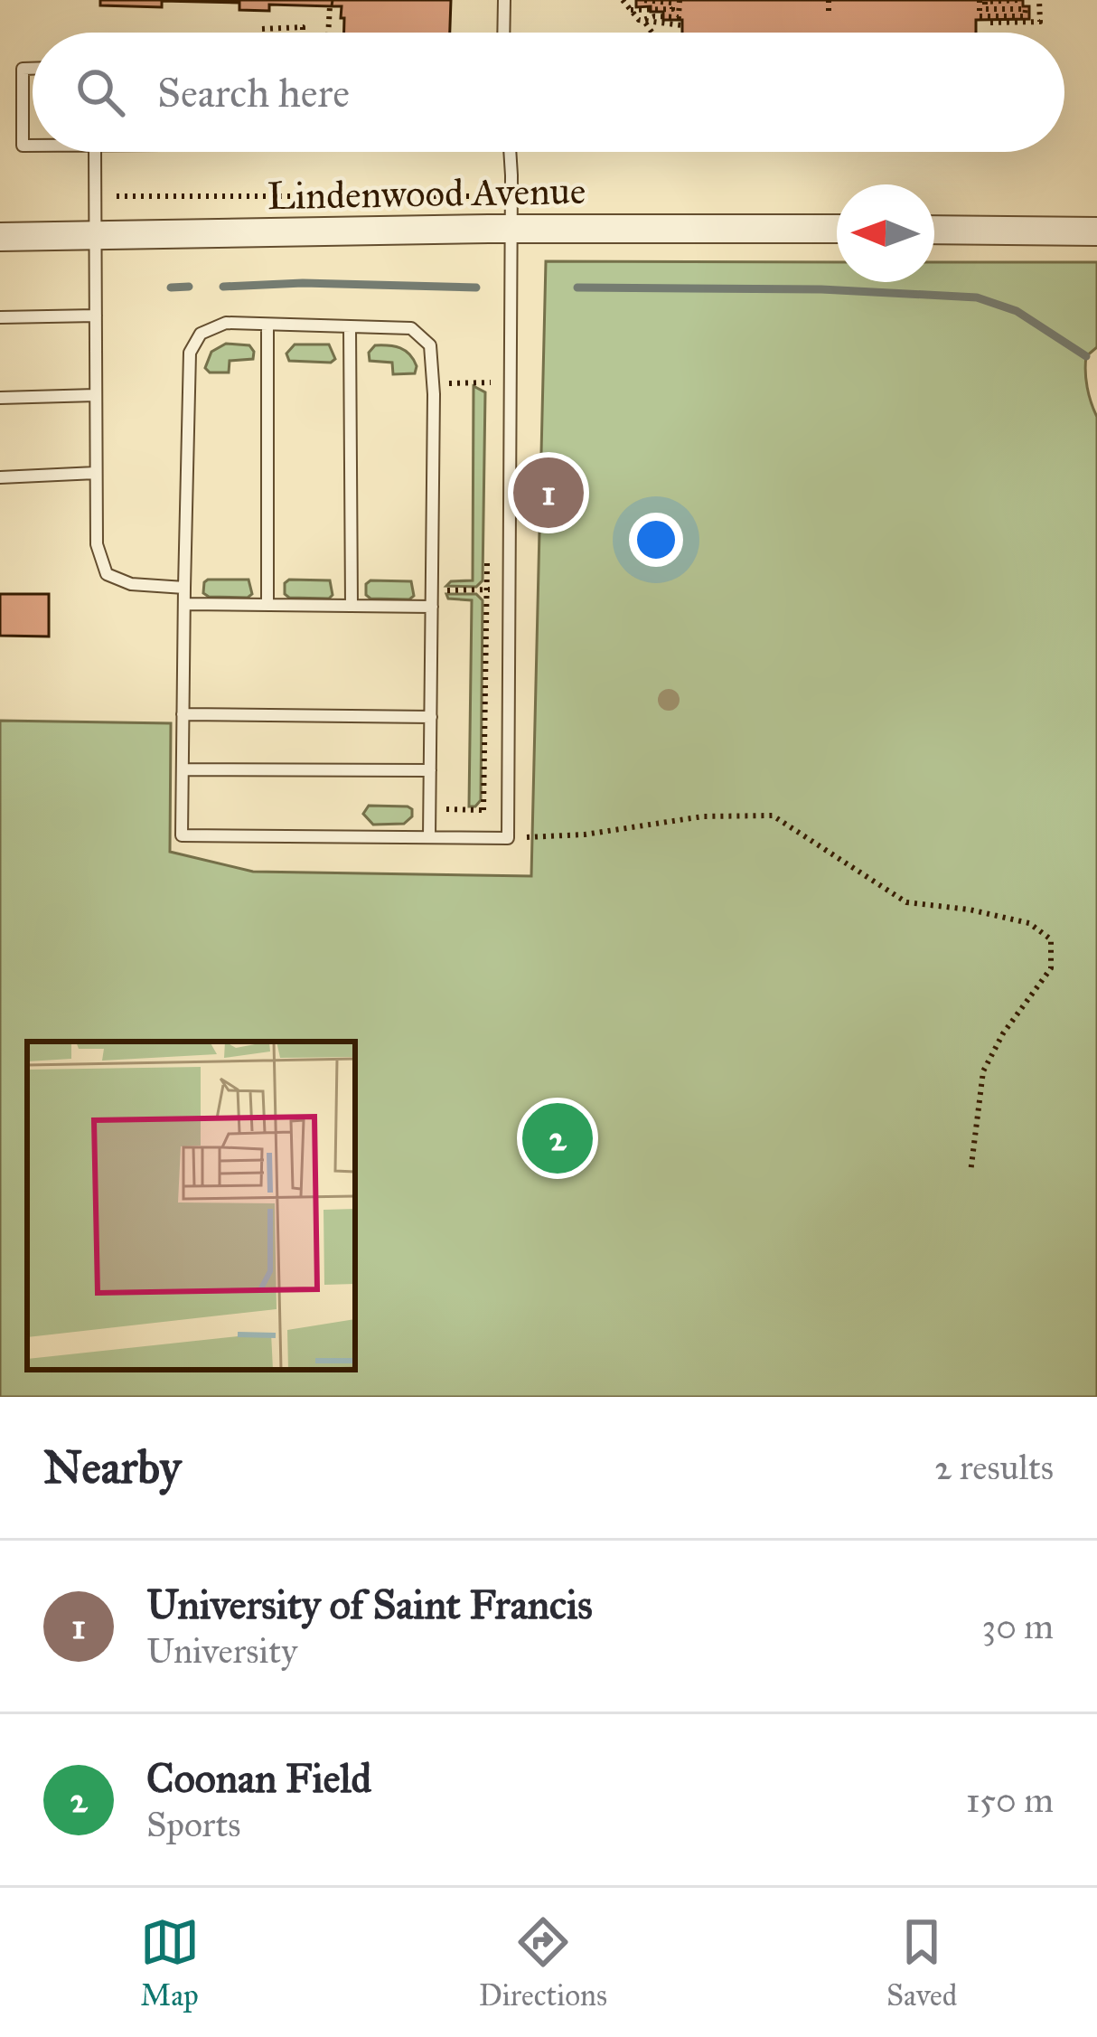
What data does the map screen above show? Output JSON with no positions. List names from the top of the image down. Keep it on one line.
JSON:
{"streets":{"street":["Lindenwood Avenue"]},"north":"left","page":{"search":"Search here","pins":["1","2"],"heading":["Nearby","2 results"],"list":[{"mark":"1","name":"University of Saint Francis","note":"University","value":"30 m"},{"mark":"2","name":"Coonan Field","note":"Sports","value":"150 m"}],"nav":["Map","Directions","Saved"]}}
